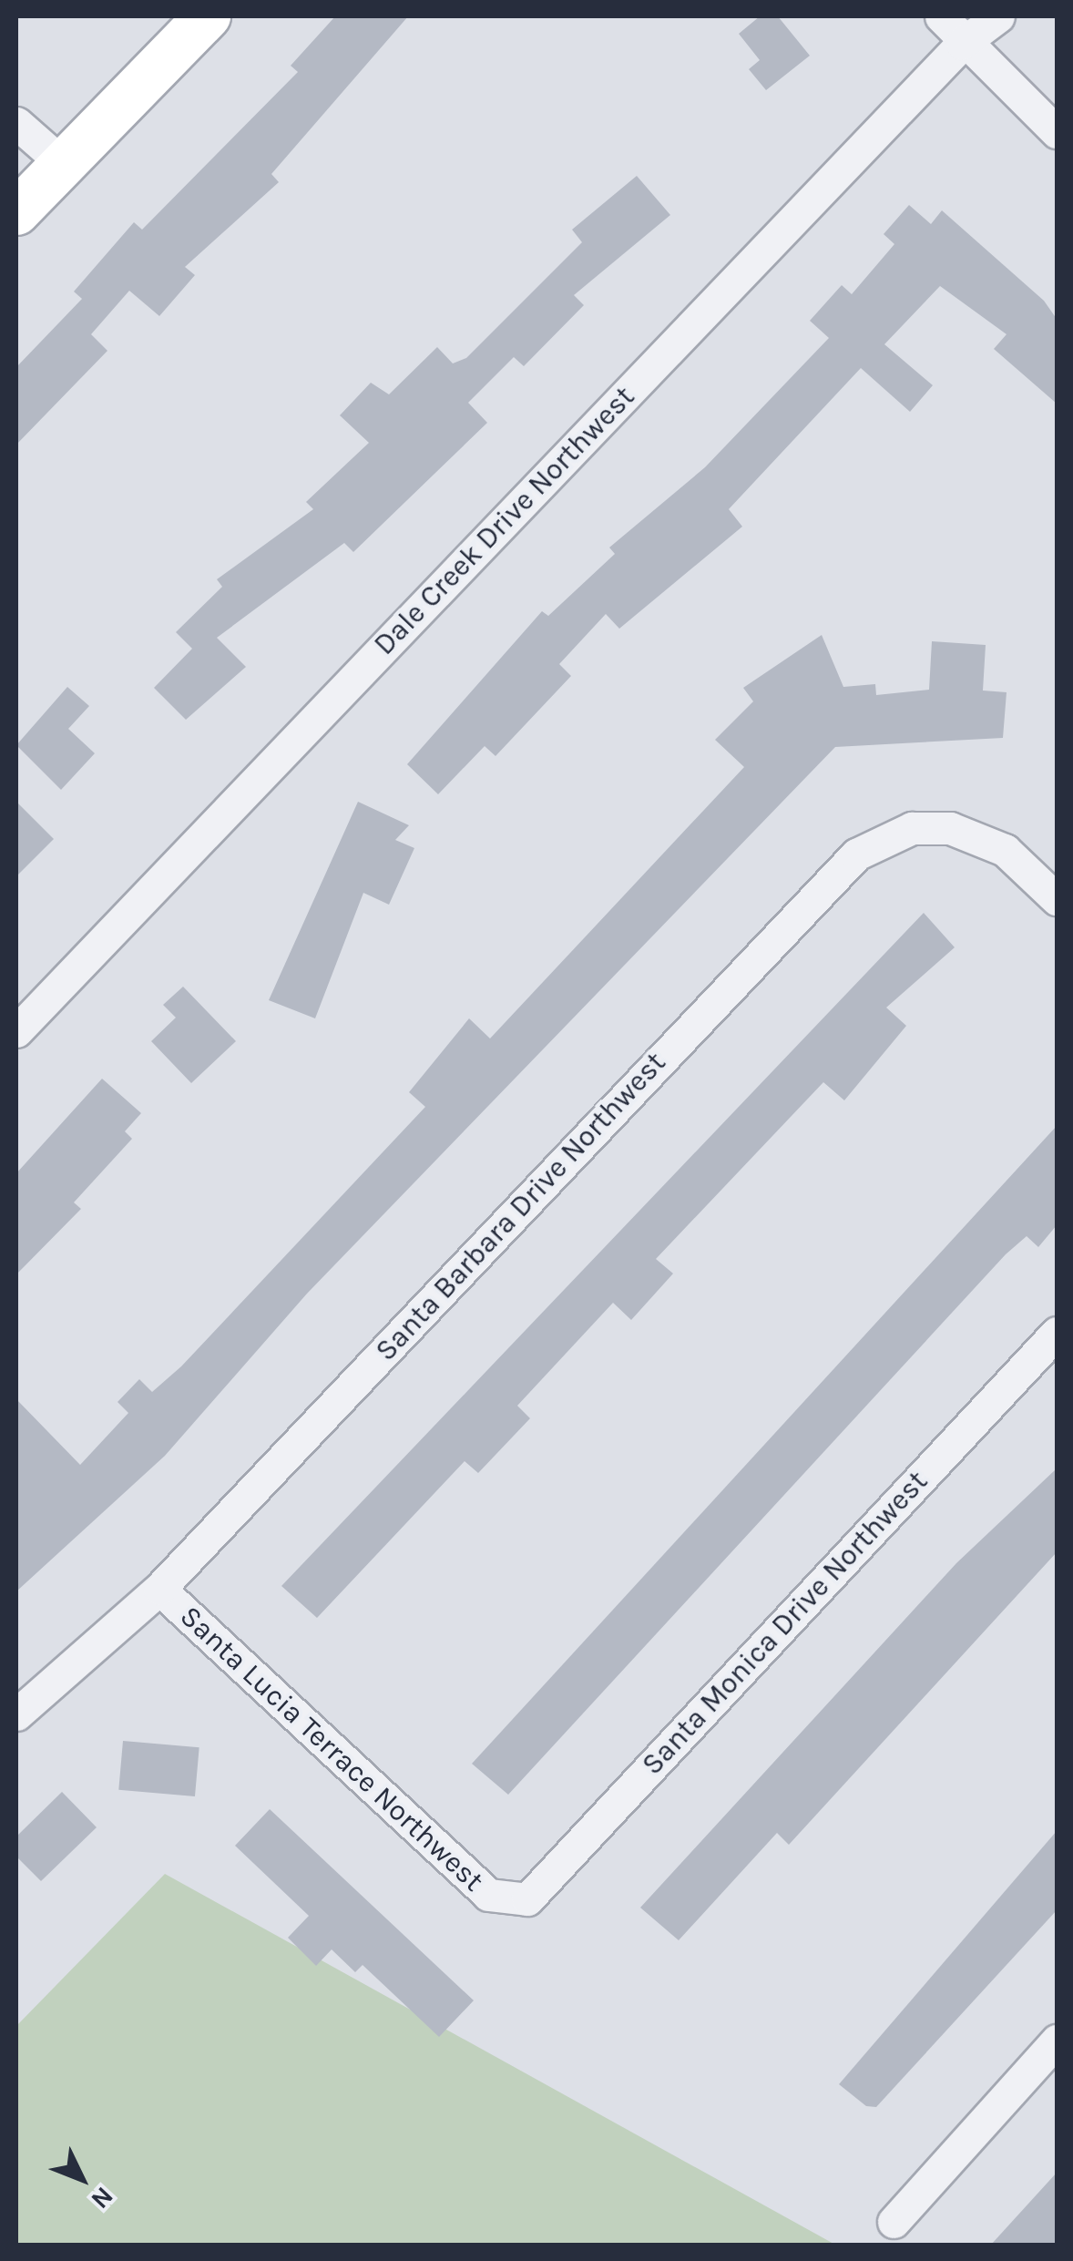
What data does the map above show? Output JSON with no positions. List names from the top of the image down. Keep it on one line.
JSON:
{"streets":{"street":["Dale Creek Drive Northwest","Santa Barbara Drive Northwest","Santa Monica Drive Northwest","Santa Lucia Terrace Northwest"]},"crossings":[["Santa Barbara Drive Northwest","Santa Lucia Terrace Northwest"],["Santa Monica Drive Northwest","Santa Lucia Terrace Northwest"]],"north":"bottom right"}
